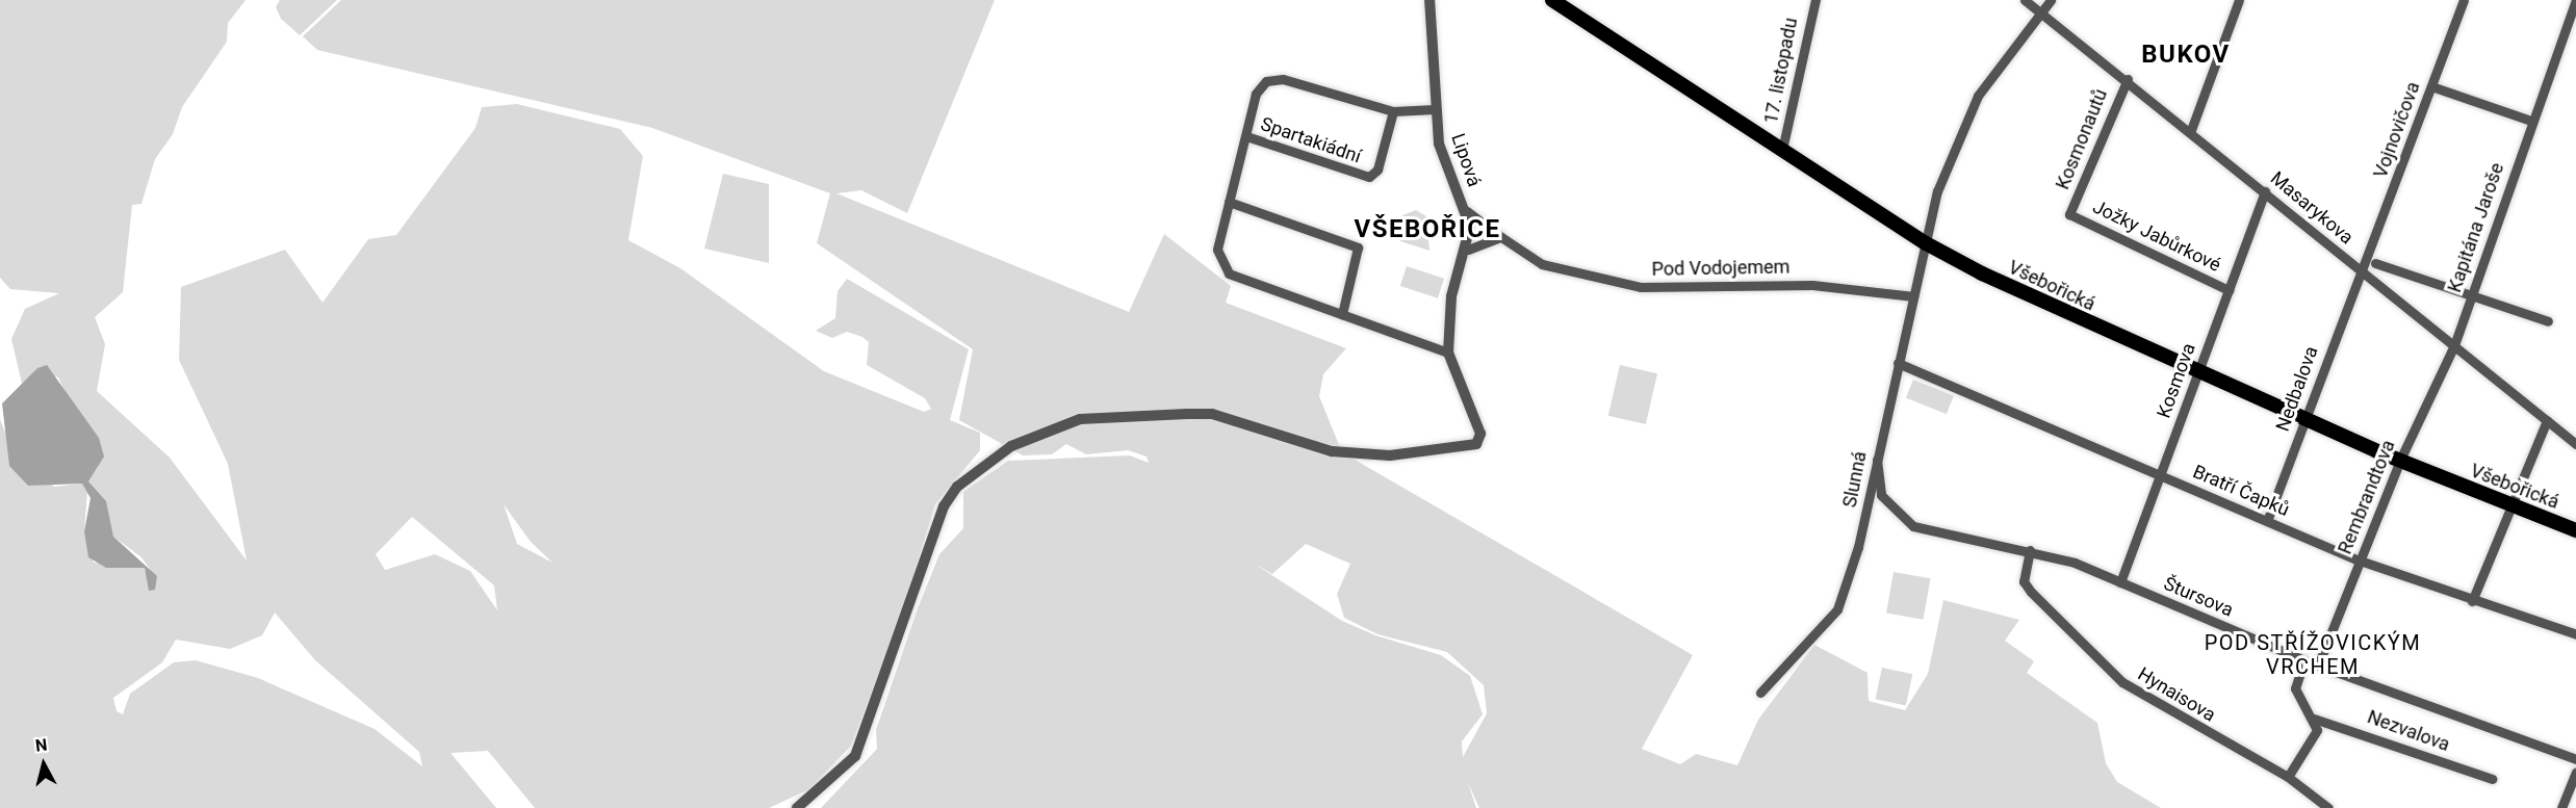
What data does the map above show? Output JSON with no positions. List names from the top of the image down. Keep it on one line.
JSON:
{"streets":{"main road":["Všebořická"],"street":["17. listopadu","Vojnovičova","Kosmonautů","Spartakiádní","Lipová","Masarykova","Kapitána Jaroše","Jožky Jabůrkové","Pod Vodojemem","Kosmova","Nedbalova","Slunná","Bratří Čapků","Rembrandtova","Štursova","Hynaisova","Nezvalova"]},"crossings":[["17. listopadu","Všebořická"],["Vojnovičova","Masarykova"],["Vojnovičova","Nedbalova"],["Kosmonautů","Masarykova"],["Kosmonautů","Jožky Jabůrkové"],["Spartakiádní","Lipová"],["Lipová","Pod Vodojemem"],["Masarykova","Kapitána Jaroše"],["Masarykova","Kosmova"],["Masarykova","Nedbalova"],["Masarykova","Slunná"],["Masarykova","Rembrandtova"],["Kapitána Jaroše","Rembrandtova"],["Jožky Jabůrkové","Kosmova"],["Pod Vodojemem","Slunná"],["Všebořická","Kosmova"],["Všebořická","Nedbalova"],["Všebořická","Slunná"],["Všebořická","Rembrandtova"],["Kosmova","Bratří Čapků"],["Kosmova","Štursova"],["Nedbalova","Bratří Čapků"],["Slunná","Bratří Čapků"],["Slunná","Štursova"],["Bratří Čapků","Rembrandtova"],["Rembrandtova","Štursova"],["Štursova","Hynaisova"]],"districts":["BUKOV","VŠEBOŘICE","POD STŘÍŽOVICKÝM VRCHEM"],"north":"top"}
